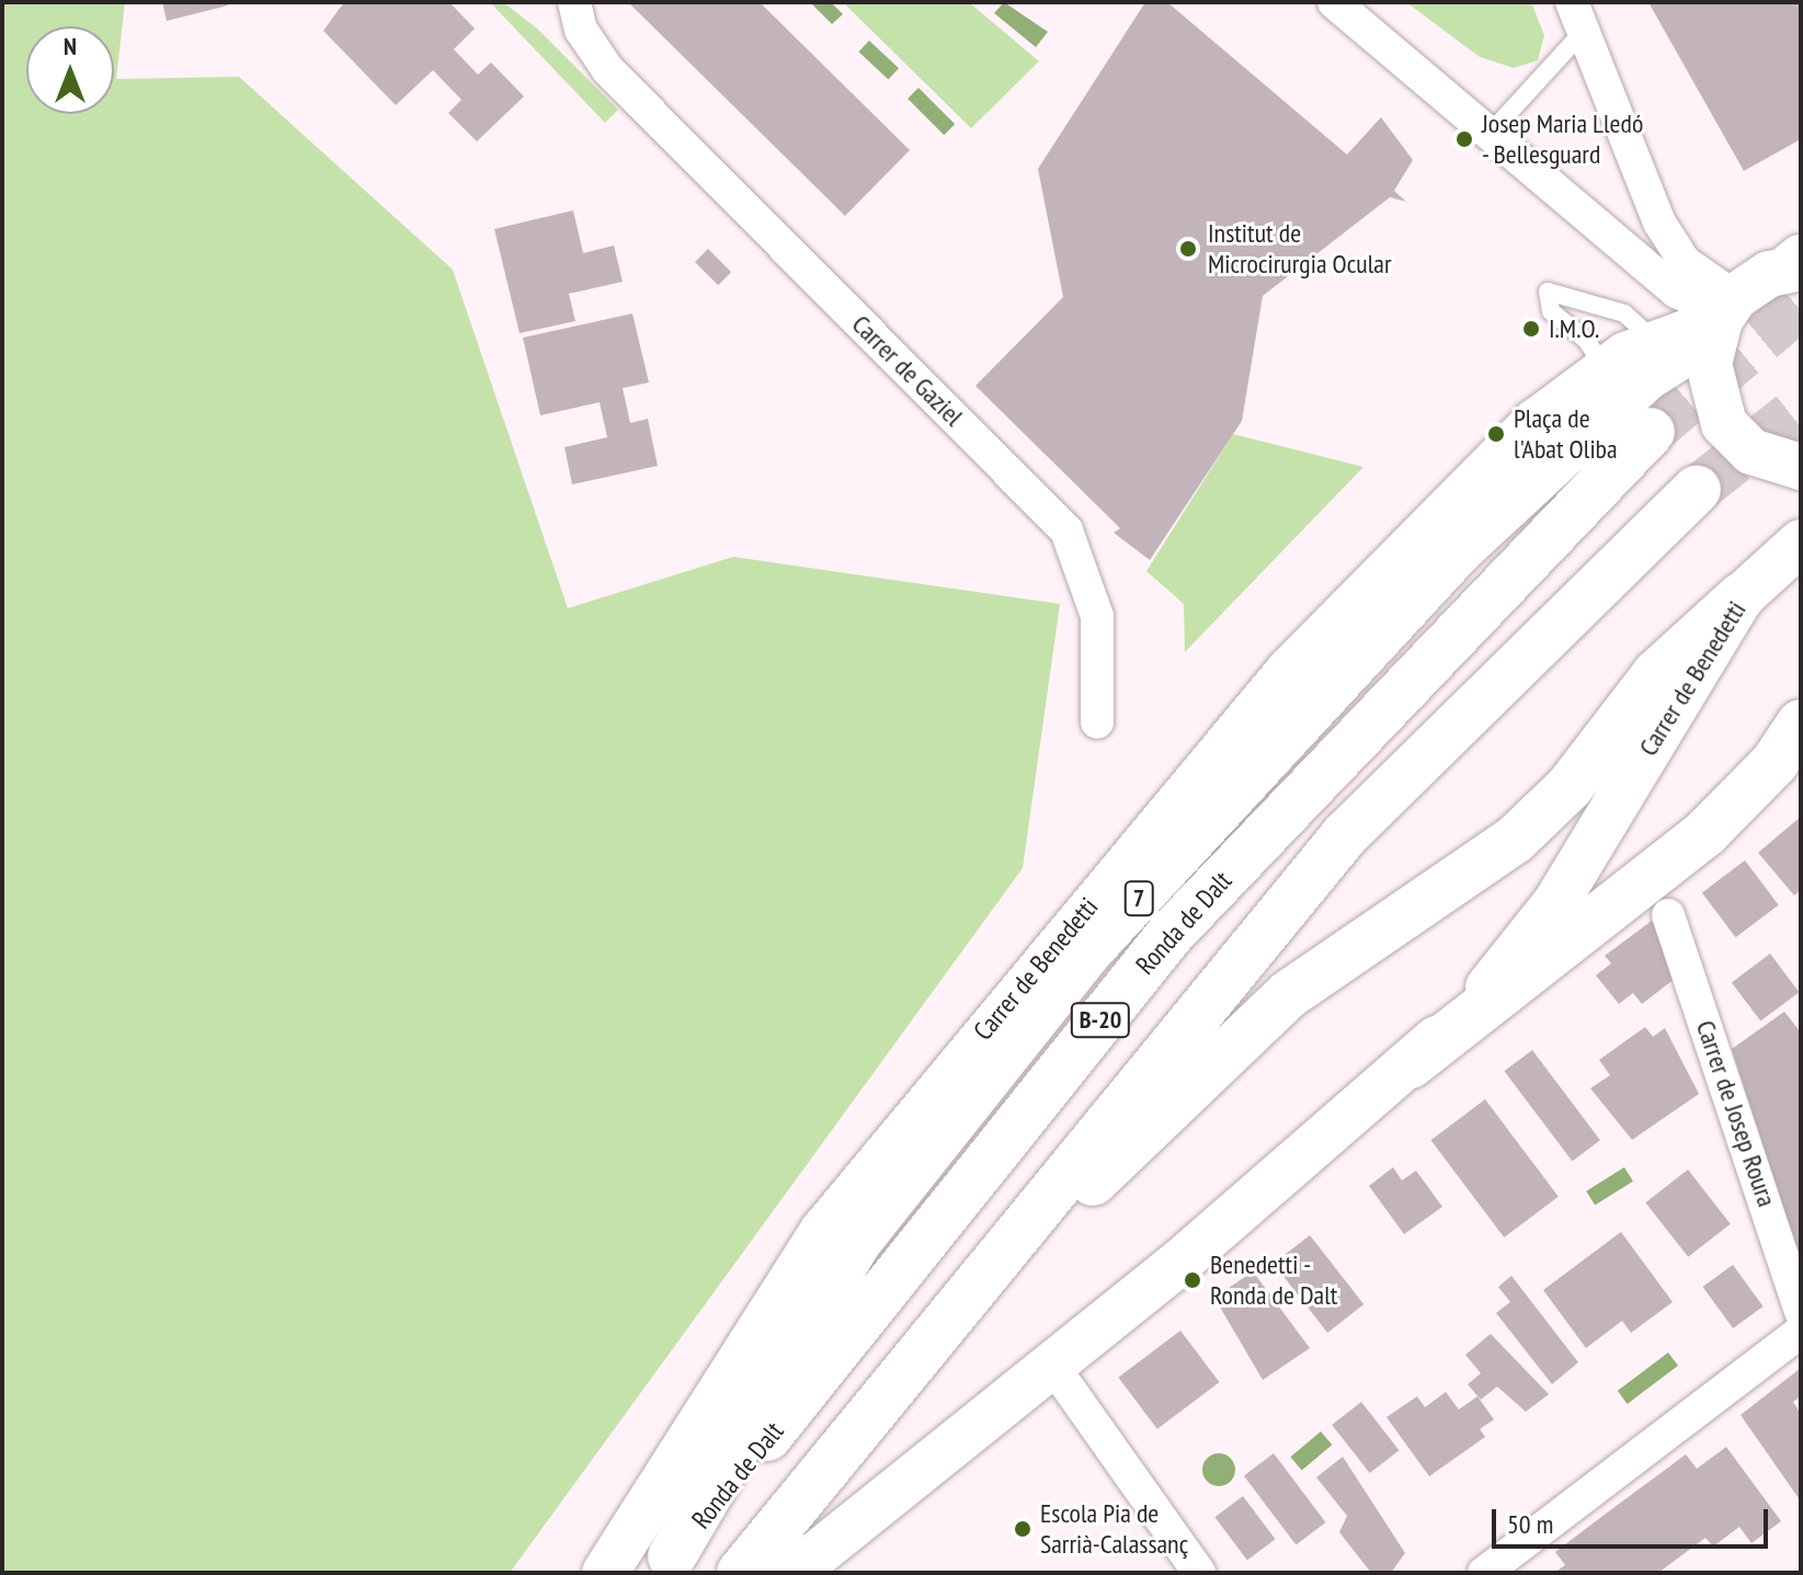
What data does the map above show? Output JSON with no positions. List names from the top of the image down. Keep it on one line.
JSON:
{"streets":{"highway":["7","Ronda de Dalt","B-20"],"street":["Carrer de Gaziel","Carrer de Benedetti","Carrer de Josep Roura"]},"crossings":[["Carrer de Benedetti","7"],["7","Ronda de Dalt"]],"places":["Josep Maria Lledó - Bellesguard","Institut de Microcirurgia Ocular","I.M.O.","Plaça de l'Abat Oliba","Benedetti - Ronda de Dalt","Escola Pia de Sarrià-Calassanç"],"scale_bar":"50 m","north":"top"}
